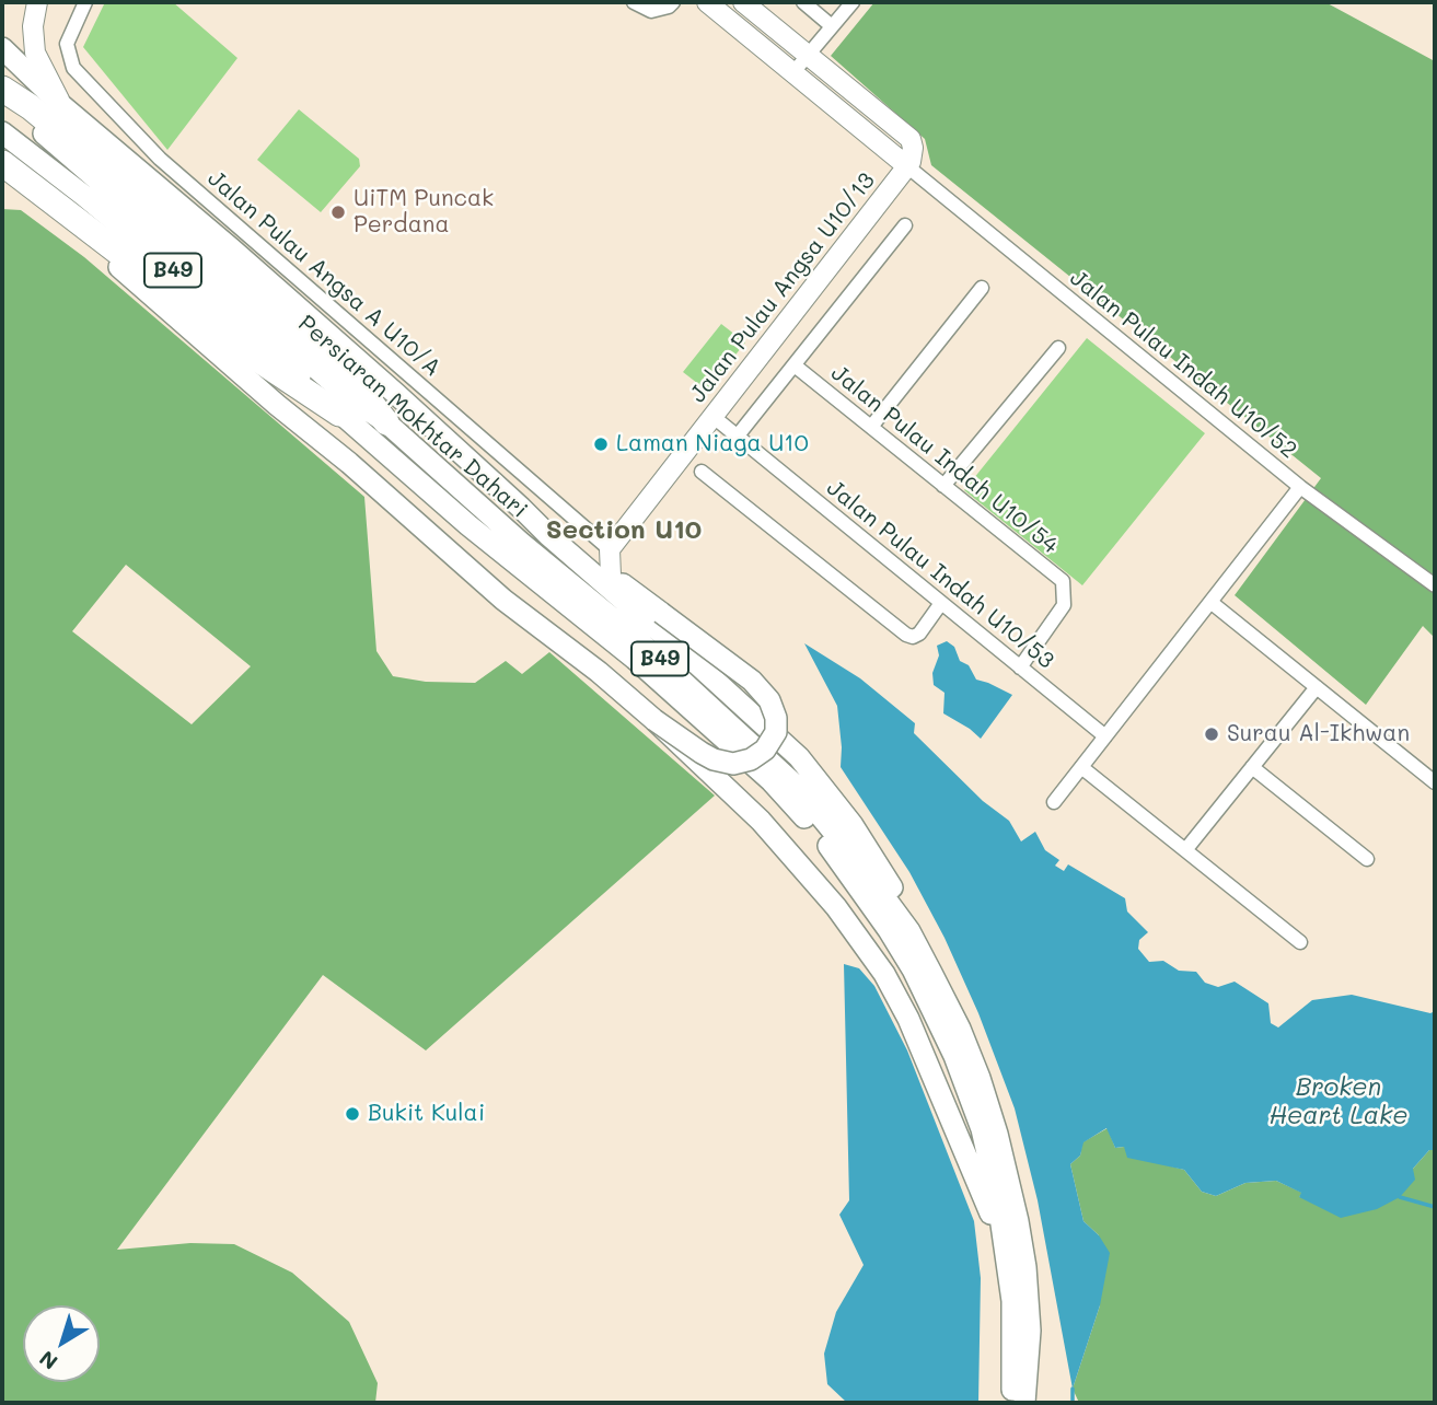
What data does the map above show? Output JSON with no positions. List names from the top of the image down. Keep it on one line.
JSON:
{"streets":{"main road":["B49","Persiaran Mokhtar Dahari"],"street":["Jalan Pulau Angsa A U10/A","Jalan Pulau Angsa U10/13","Jalan Pulau Indah U10/52","Jalan Pulau Indah U10/54","Jalan Pulau Indah U10/53"]},"crossings":[["B49","Persiaran Mokhtar Dahari"],["Jalan Pulau Angsa A U10/A","Jalan Pulau Angsa U10/13"],["Jalan Pulau Angsa U10/13","Jalan Pulau Indah U10/52"],["Jalan Pulau Angsa U10/13","Jalan Pulau Indah U10/53"],["Jalan Pulau Indah U10/52","Jalan Pulau Indah U10/53"],["Jalan Pulau Indah U10/54","Jalan Pulau Indah U10/53"]],"districts":["Section U10"],"water":["Broken Heart Lake"],"places":["UiTM Puncak Perdana","Laman Niaga U10","Surau Al-Ikhwan","Bukit Kulai"],"north":"bottom left"}
